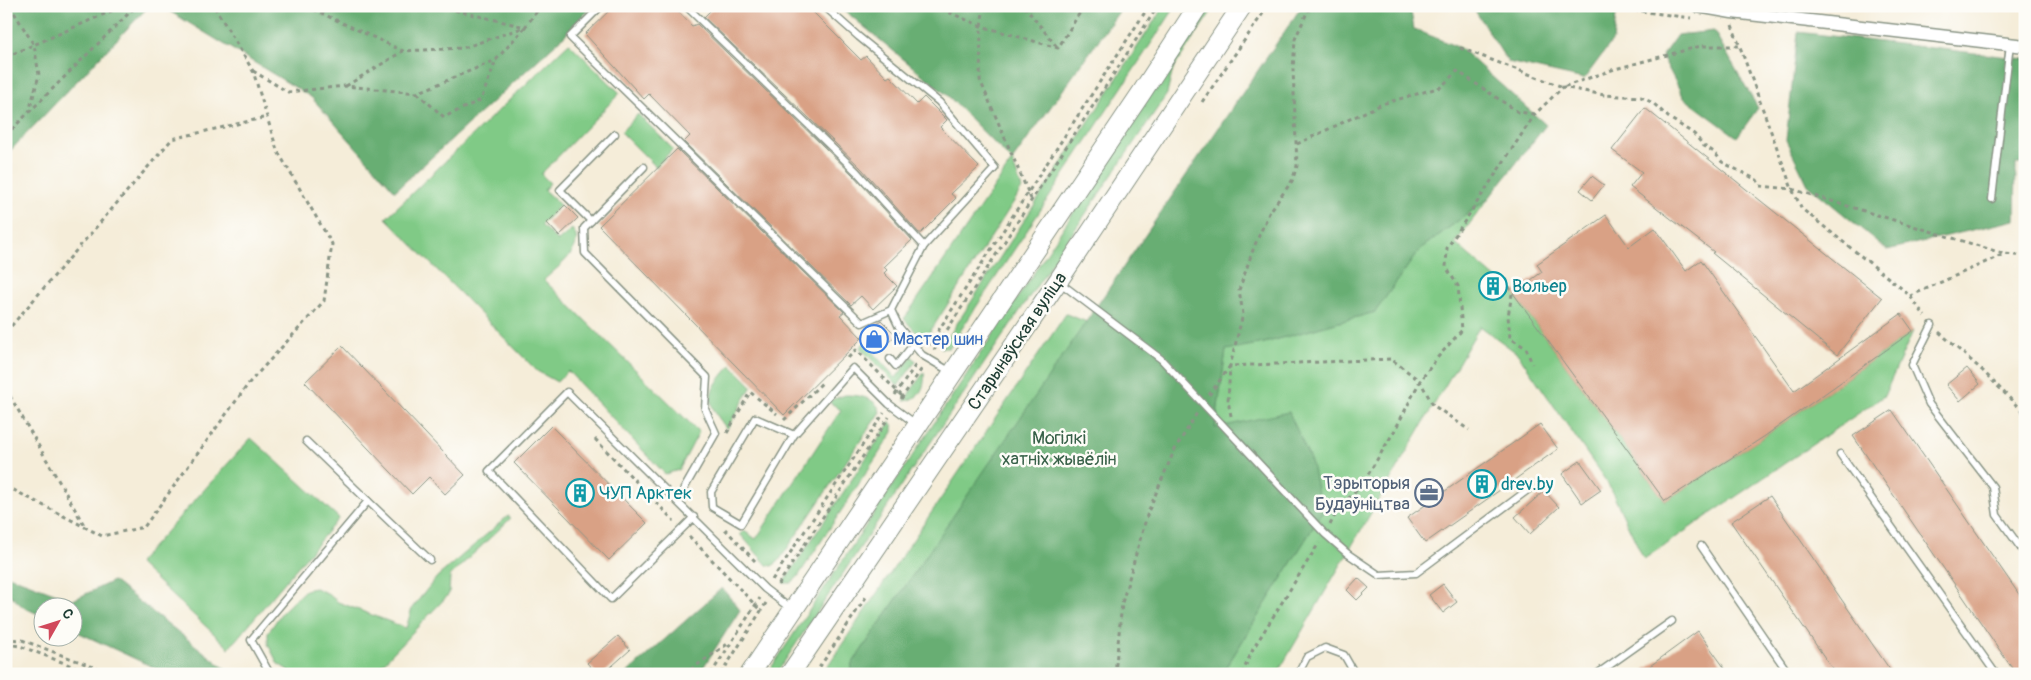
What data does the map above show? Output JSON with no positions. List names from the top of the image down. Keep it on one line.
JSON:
{"streets":{"main road":["Старынаўская вуліца"]},"parks":["Могілкі хатніх жывёлін"],"places":{"building":["Вольер","drev.by","ЧУП Арктек"],"shop":["Мастер шин"],"office":["Тэрыторыя Будаўніцтва"]},"north":"top right"}
